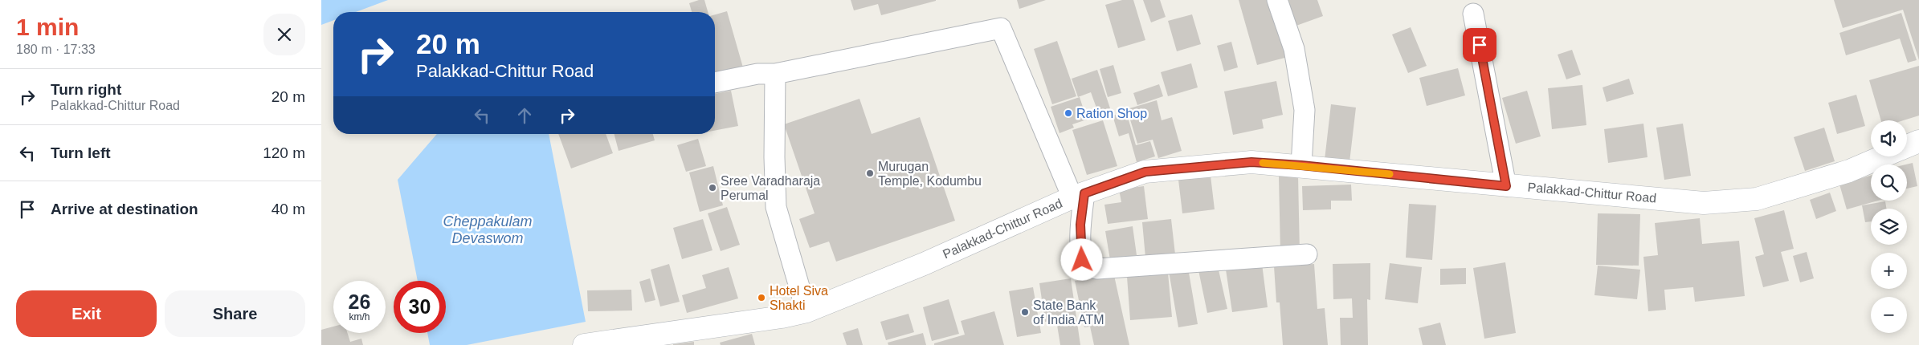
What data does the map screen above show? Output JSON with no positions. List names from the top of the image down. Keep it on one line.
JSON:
{"streets":{"main road":["Palakkad-Chittur Road"]},"water":["Cheppakulam Devaswom"],"places":["Ration Shop","Murugan Temple, Kodumbu","Sree Varadharaja Perumal","Hotel Siva Shakti","State Bank of India ATM"],"page":{"heading":["1 min","180 m · 17:33"],"turn":["20 m","Palakkad-Chittur Road"],"list":[{"name":"Turn right","note":"Palakkad-Chittur Road","value":"20 m"},{"name":"Turn left","value":"120 m"},{"name":"Arrive at destination","value":"40 m"}],"map_buttons":["+","−"],"speed":"26 km/h","limit":"30","buttons":["Exit","Share"]}}
